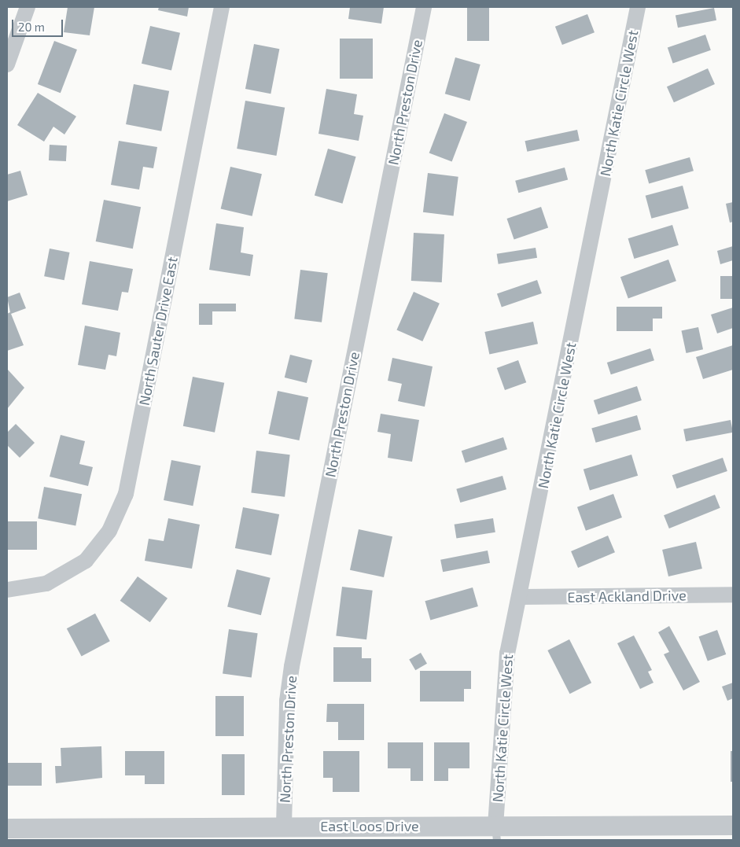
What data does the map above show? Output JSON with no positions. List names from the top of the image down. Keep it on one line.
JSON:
{"streets":{"street":["North Preston Drive","North Katie Circle West","North Sauter Drive East","East Ackland Drive","East Loos Drive"]},"crossings":[["North Preston Drive","East Loos Drive"],["North Katie Circle West","East Ackland Drive"],["North Katie Circle West","East Loos Drive"]],"scale_bar":"20 m"}
